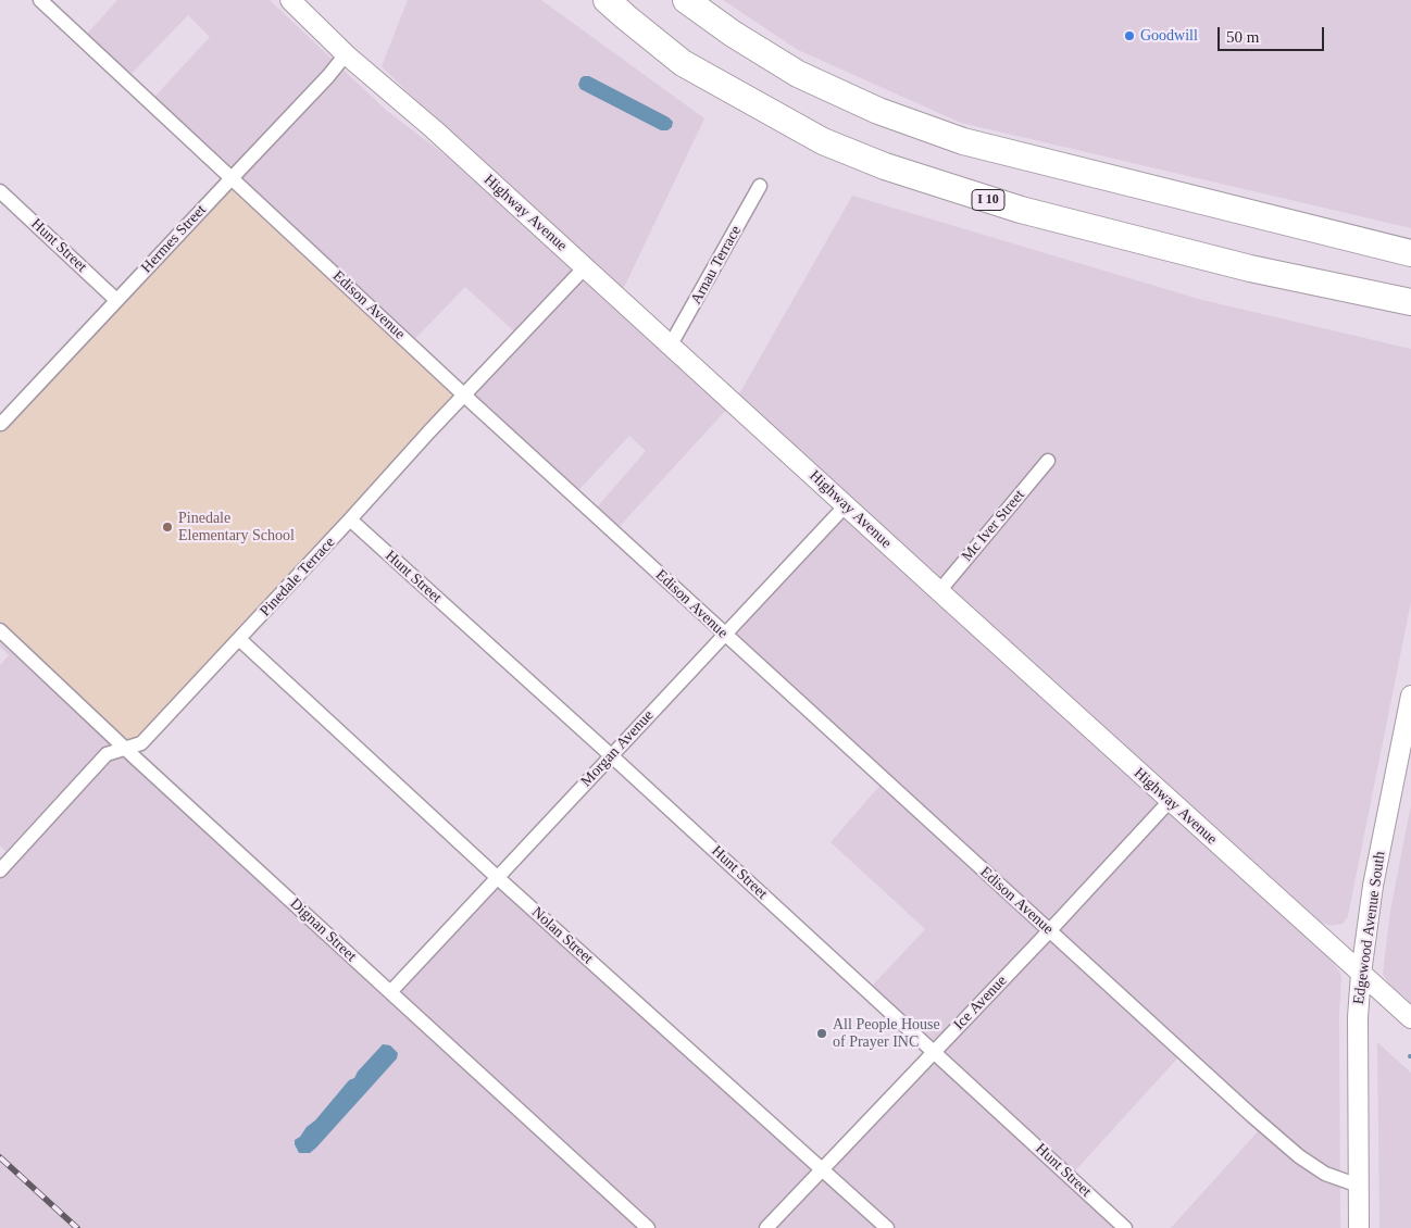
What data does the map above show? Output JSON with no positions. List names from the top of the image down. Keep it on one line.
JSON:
{"streets":{"highway":["I 10"],"street":["Highway Avenue","Hermes Street","Hunt Street","Arnau Terrace","Edison Avenue","Mc Iver Street","Pinedale Terrace","Morgan Avenue","Edgewood Avenue South","Dignan Street","Nolan Street","Ice Avenue"]},"crossings":[["Highway Avenue","Hermes Street"],["Highway Avenue","Arnau Terrace"],["Highway Avenue","Mc Iver Street"],["Highway Avenue","Pinedale Terrace"],["Highway Avenue","Morgan Avenue"],["Highway Avenue","Edgewood Avenue South"],["Highway Avenue","Ice Avenue"],["Hermes Street","Hunt Street"],["Hermes Street","Edison Avenue"],["Hunt Street","Pinedale Terrace"],["Hunt Street","Morgan Avenue"],["Hunt Street","Ice Avenue"],["Edison Avenue","Pinedale Terrace"],["Edison Avenue","Morgan Avenue"],["Edison Avenue","Edgewood Avenue South"],["Edison Avenue","Ice Avenue"],["Pinedale Terrace","Dignan Street"],["Pinedale Terrace","Nolan Street"],["Morgan Avenue","Dignan Street"],["Morgan Avenue","Nolan Street"],["Nolan Street","Ice Avenue"]],"places":["Goodwill","Pinedale Elementary School","All People House of Prayer INC"],"scale_bar":"50 m"}
